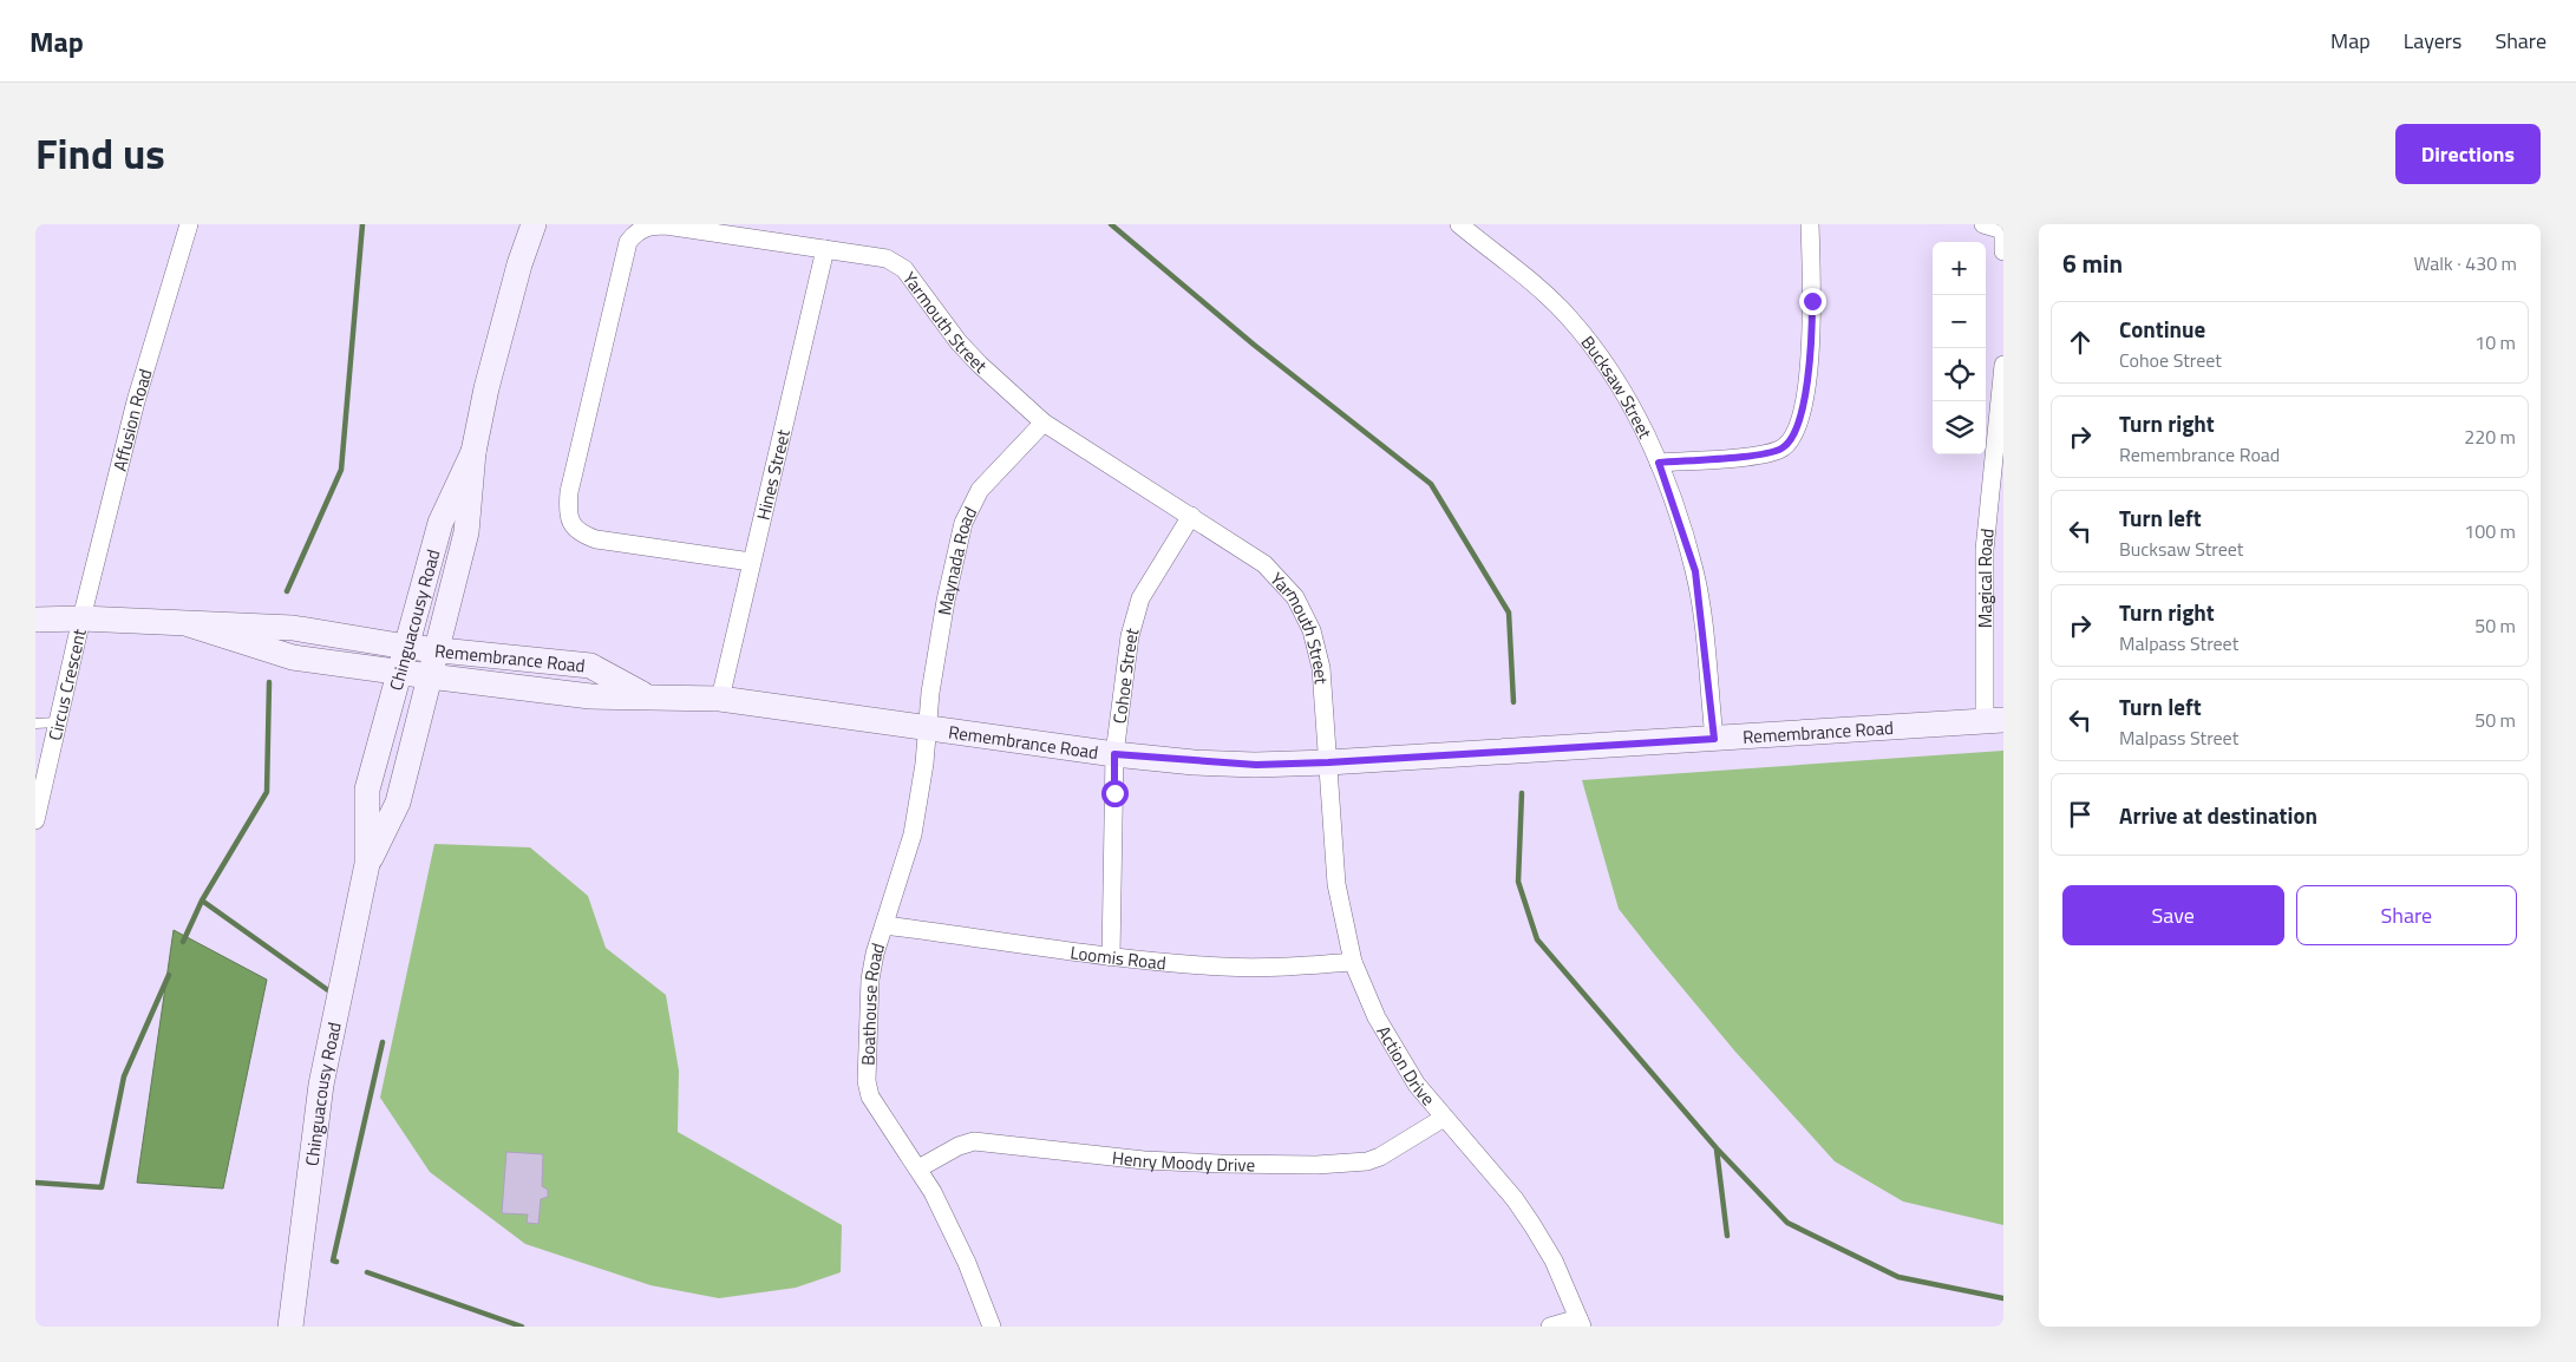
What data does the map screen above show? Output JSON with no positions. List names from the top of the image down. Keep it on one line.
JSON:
{"streets":{"street":["Yarmouth Street","Bucksaw Street","Affusion Road","Hines Street","Maynada Road","Magical Road","Chinguacousy Road","Remembrance Road","Cohoe Street","Circus Crescent","Loomis Road","Boathouse Road","Action Drive","Henry Moody Drive"]},"crossings":[["Yarmouth Street","Hines Street"],["Yarmouth Street","Maynada Road"],["Yarmouth Street","Remembrance Road"],["Yarmouth Street","Cohoe Street"],["Yarmouth Street","Action Drive"],["Bucksaw Street","Remembrance Road"],["Affusion Road","Remembrance Road"],["Affusion Road","Circus Crescent"],["Hines Street","Remembrance Road"],["Maynada Road","Remembrance Road"],["Maynada Road","Boathouse Road"],["Magical Road","Remembrance Road"],["Chinguacousy Road","Remembrance Road"],["Remembrance Road","Cohoe Street"],["Remembrance Road","Circus Crescent"],["Remembrance Road","Boathouse Road"],["Remembrance Road","Action Drive"],["Cohoe Street","Loomis Road"],["Loomis Road","Boathouse Road"],["Loomis Road","Action Drive"],["Boathouse Road","Henry Moody Drive"],["Action Drive","Henry Moody Drive"]],"page":{"header":"Map","nav":["Map","Layers","Share"],"title":"Find us","buttons":["Directions",["Save","Share"]],"heading":["6 min","Walk · 430 m"],"map_buttons":["+","−"],"list":[["Continue","Cohoe Street","10 m"],["Turn right","Remembrance Road","220 m"],["Turn left","Bucksaw Street","100 m"],["Turn right","Malpass Street","50 m"],["Turn left","Malpass Street","50 m"],"Arrive at destination"]}}
